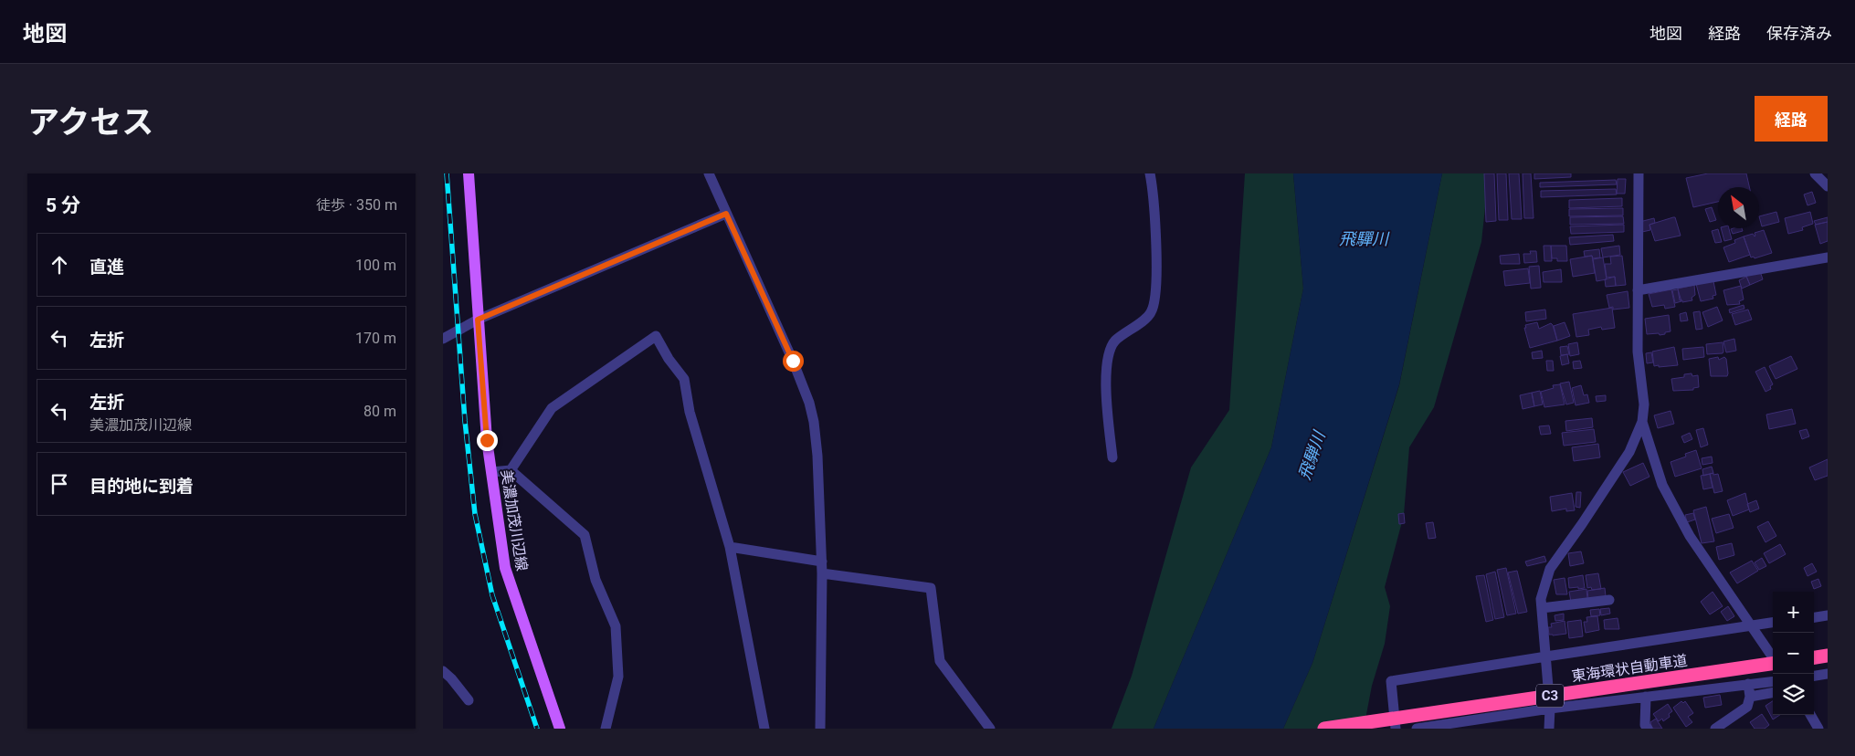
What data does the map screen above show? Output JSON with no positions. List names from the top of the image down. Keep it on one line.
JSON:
{"streets":{"highway":["東海環状自動車道","C3"],"main road":["美濃加茂川辺線"]},"water":["飛驒川","飛騨川"],"north":"top left","page":{"header":"地図","nav":["地図","経路","保存済み"],"title":"アクセス","buttons":"経路","heading":["5 分","徒歩 · 350 m"],"list":[["直進","100 m"],["左折","170 m"],["左折","美濃加茂川辺線","80 m"],"目的地に到着"],"map_buttons":["+","−"]}}
